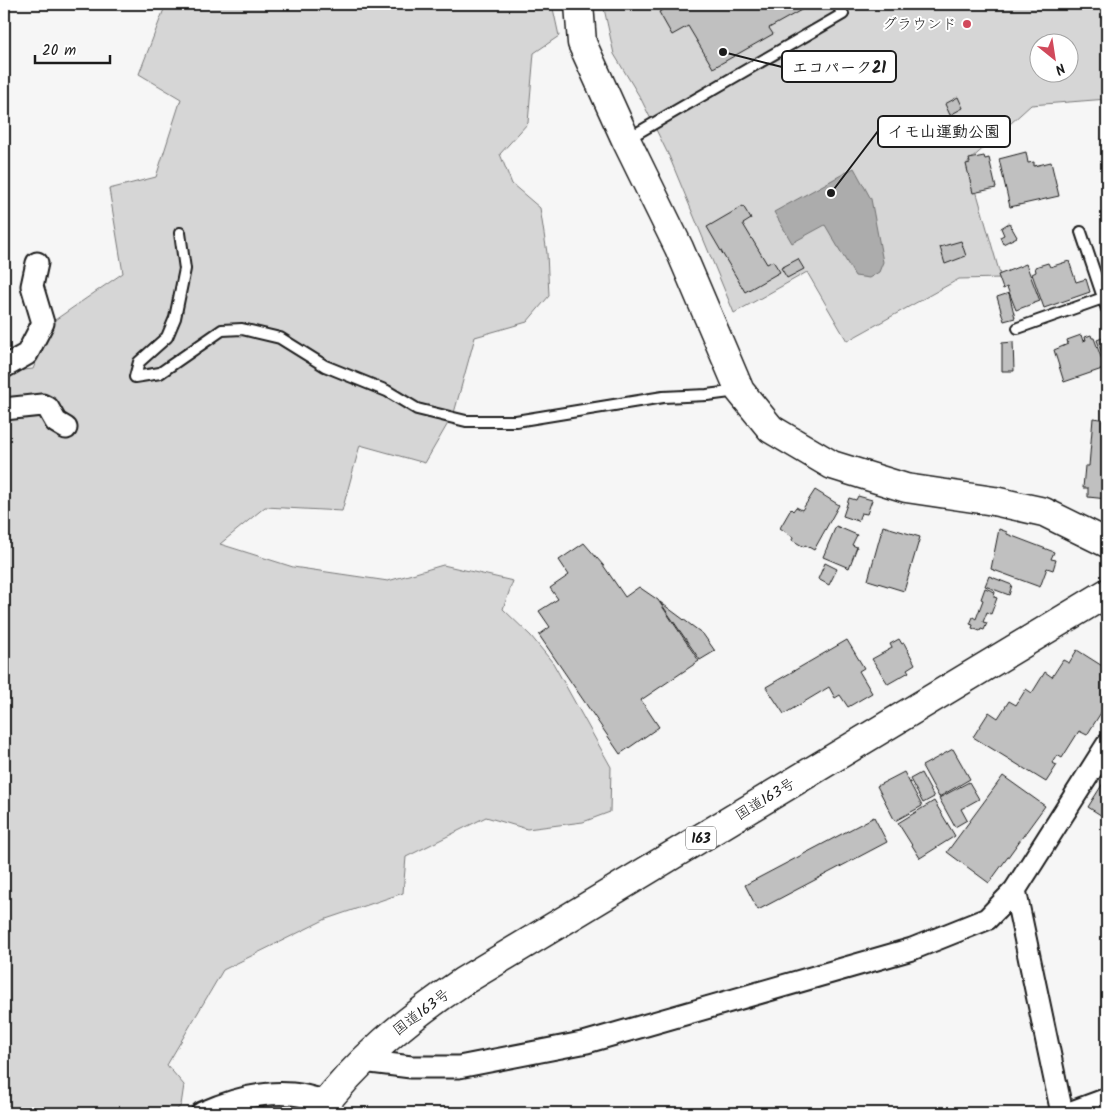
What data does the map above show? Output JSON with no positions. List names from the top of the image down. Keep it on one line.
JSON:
{"streets":{"main road":["国道163号","163"]},"places":["グラウンド","エコパーク21","イモ山運動公園"],"scale_bar":"20 m","north":"bottom right"}
